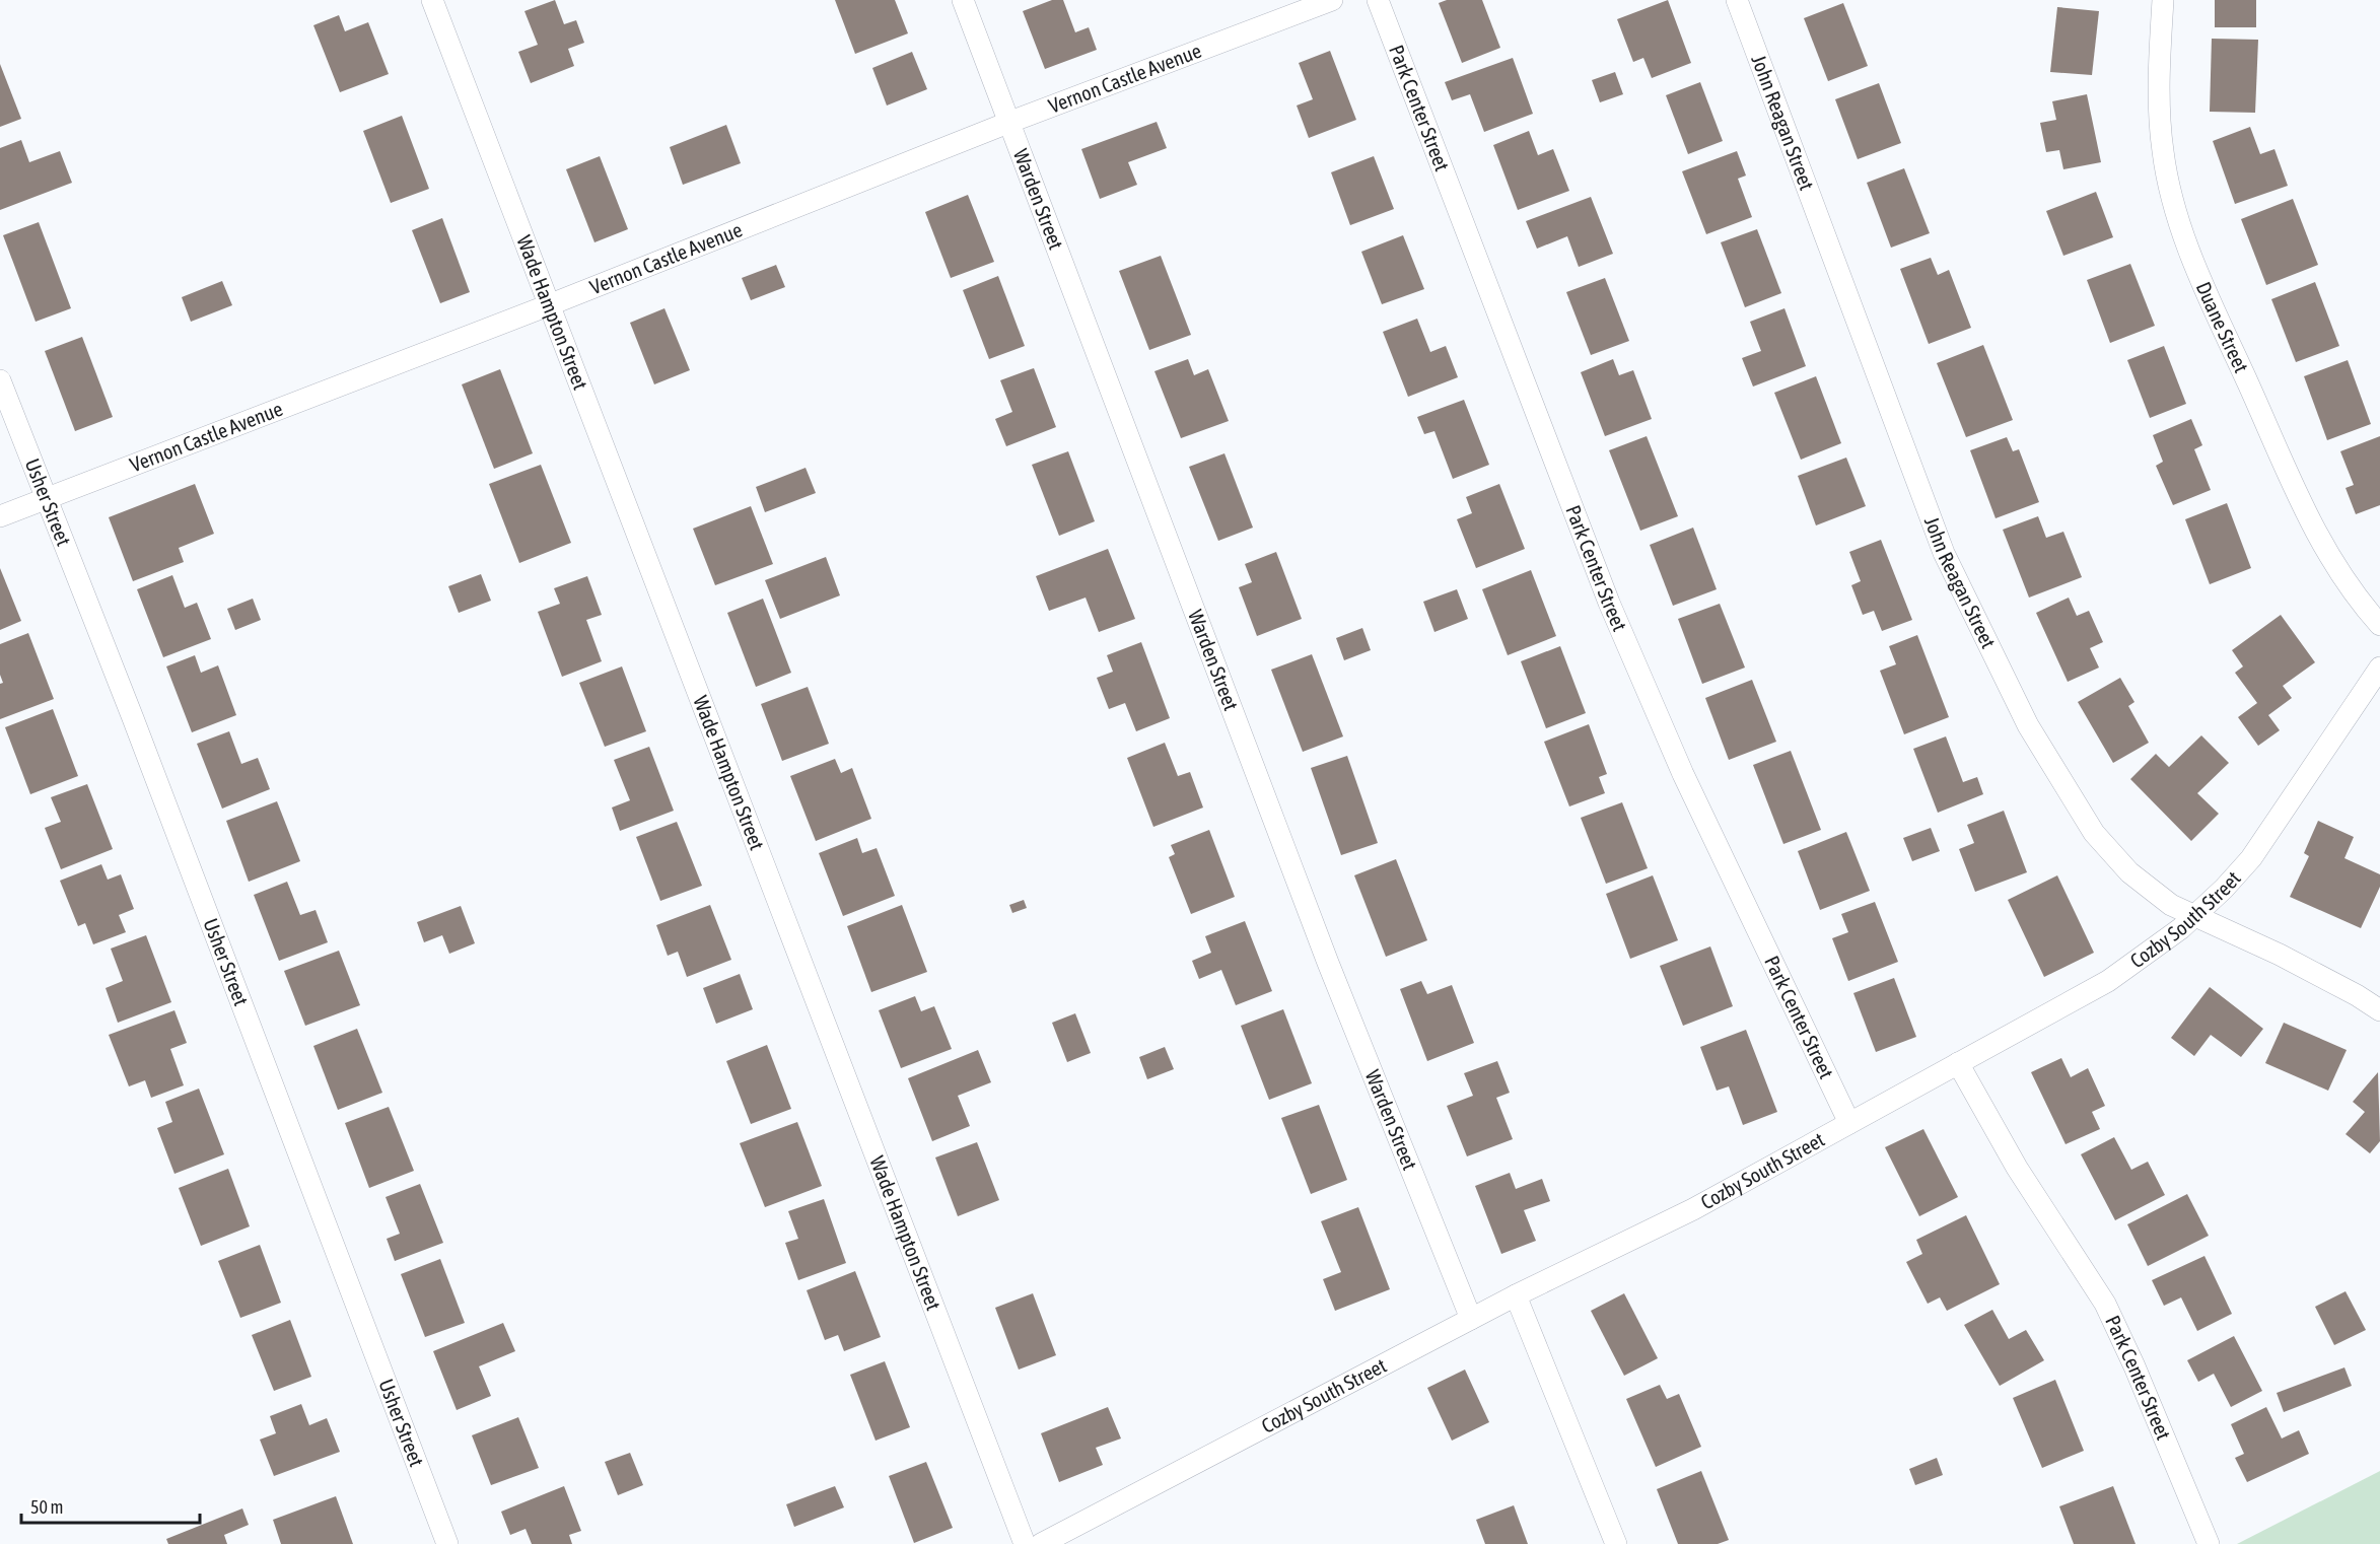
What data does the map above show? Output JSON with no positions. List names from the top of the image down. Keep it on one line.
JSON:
{"streets":{"street":["Vernon Castle Avenue","Park Center Street","John Reagan Street","Warden Street","Wade Hampton Street","Duane Street","Usher Street","Cozby South Street"]},"crossings":[["Vernon Castle Avenue","Warden Street"],["Vernon Castle Avenue","Wade Hampton Street"],["Vernon Castle Avenue","Usher Street"],["Park Center Street","Cozby South Street"],["John Reagan Street","Cozby South Street"],["Warden Street","Cozby South Street"]],"scale_bar":"50 m"}
